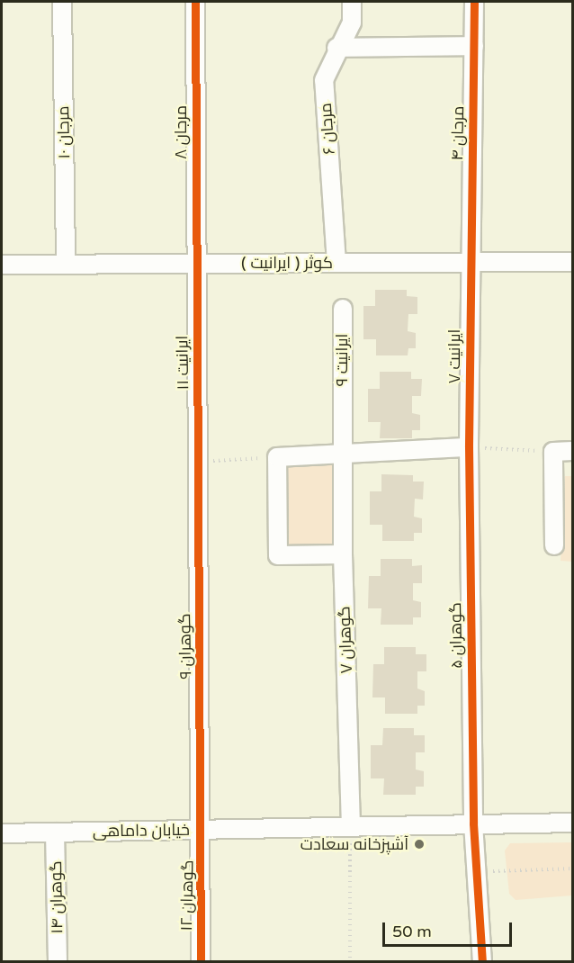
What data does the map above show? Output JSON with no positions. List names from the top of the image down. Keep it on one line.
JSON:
{"streets":{"street":["مرجان ۶","مرجان ۱۰","مرجان ۸","مرجان ۴","کوثر ( ایرانیت )","ایرانیت ۷","ایرانیت ۹","ایرانیت ۱۱","گوهران ۵","گوهران ۷","گوهران ۹","خیابان داماهی","گوهران ۱۲","گوهران ۱۴"]},"crossings":[["مرجان ۶","کوثر ( ایرانیت )"],["مرجان ۱۰","کوثر ( ایرانیت )"],["مرجان ۸","کوثر ( ایرانیت )"],["مرجان ۸","ایرانیت ۱۱"],["مرجان ۴","کوثر ( ایرانیت )"],["مرجان ۴","ایرانیت ۷"],["کوثر ( ایرانیت )","ایرانیت ۷"],["کوثر ( ایرانیت )","ایرانیت ۱۱"],["ایرانیت ۷","گوهران ۵"],["ایرانیت ۹","گوهران ۷"],["ایرانیت ۱۱","گوهران ۹"],["گوهران ۵","خیابان داماهی"],["گوهران ۷","خیابان داماهی"],["گوهران ۹","خیابان داماهی"],["گوهران ۹","گوهران ۱۲"],["خیابان داماهی","گوهران ۱۲"],["خیابان داماهی","گوهران ۱۴"]],"places":["آشپزخانه سعادت"],"scale_bar":"50 m"}
